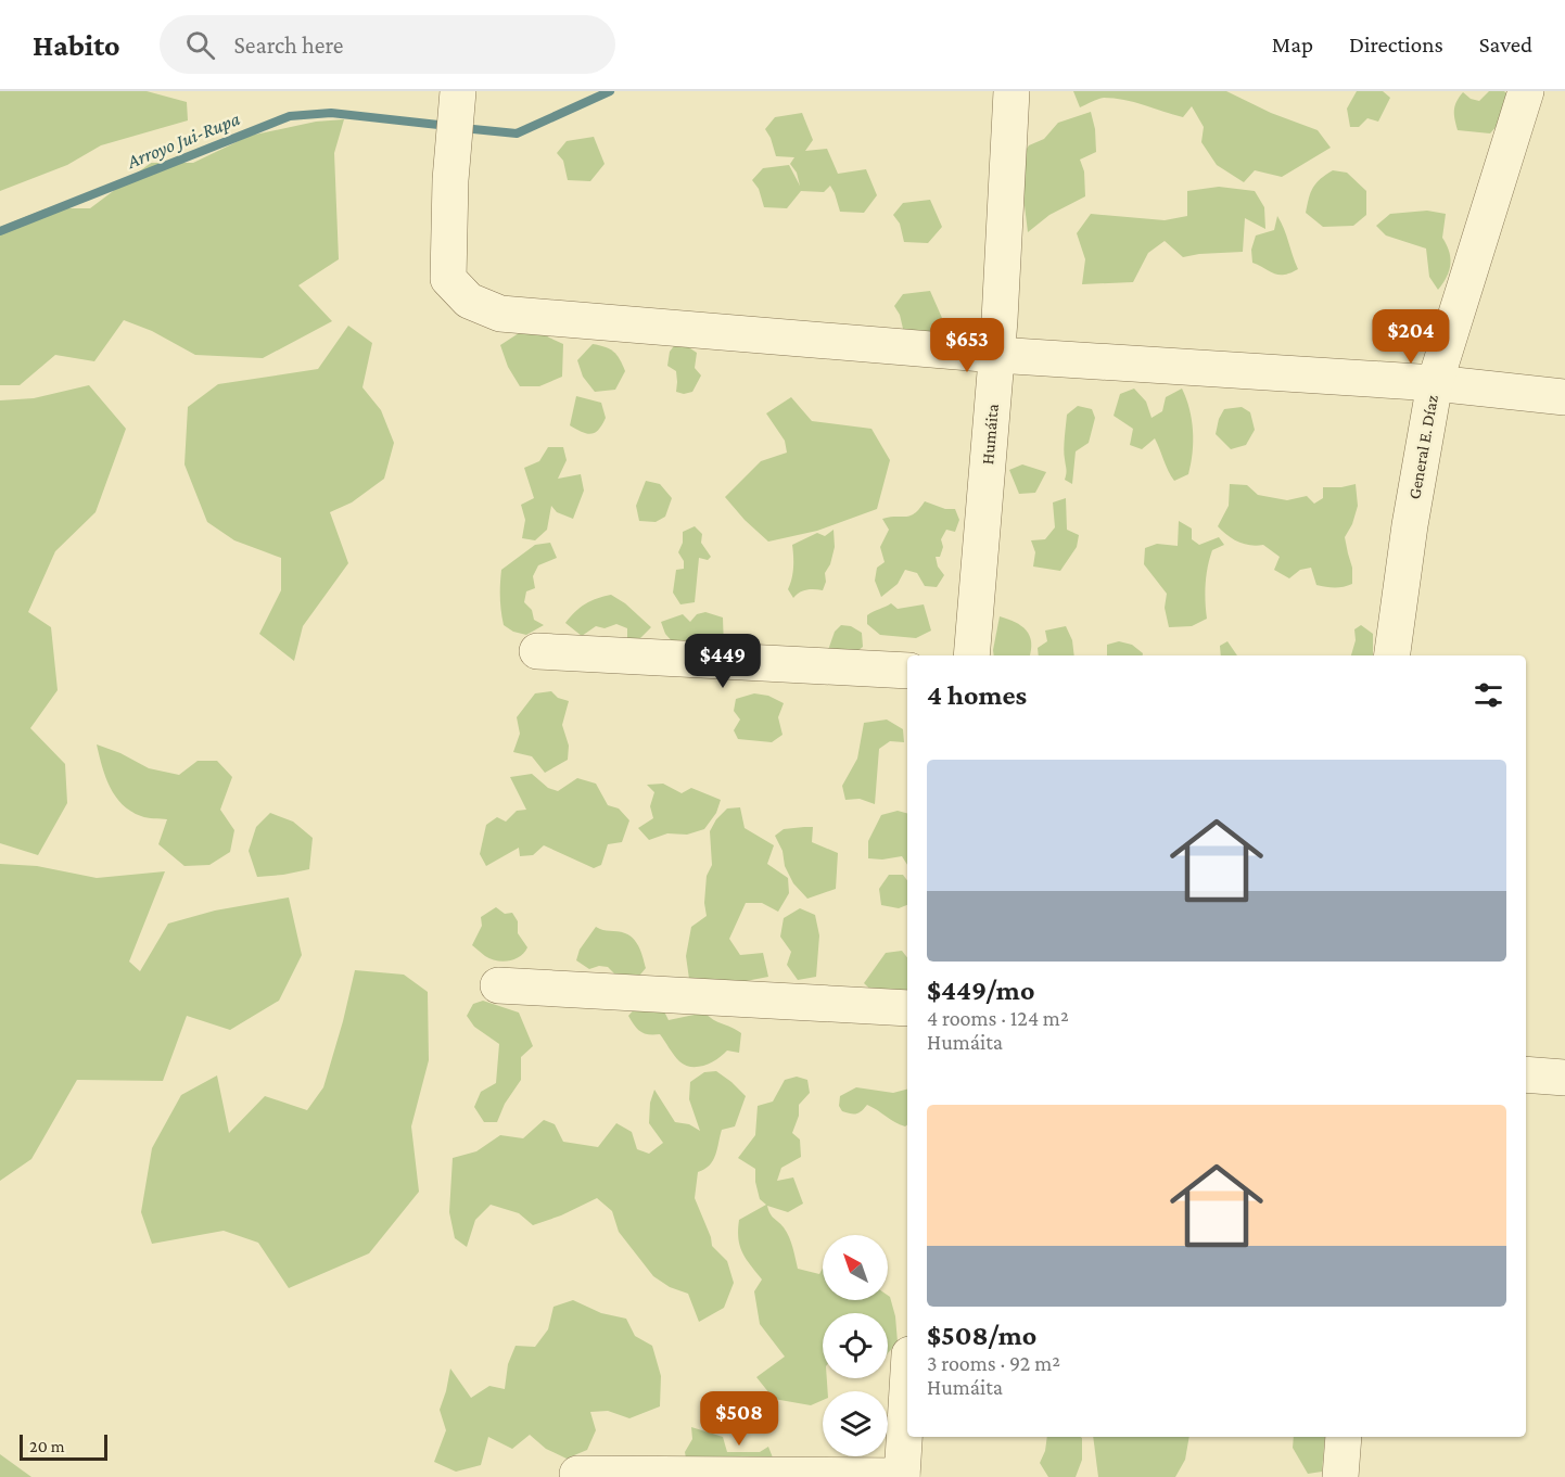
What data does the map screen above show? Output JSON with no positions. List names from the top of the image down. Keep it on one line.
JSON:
{"streets":{"street":["Humáita","General E. Díaz"]},"water":["Arroyo Jui-Rupa"],"scale_bar":"20 m","north":"top left","page":{"header":"Habito","search":"Search here","nav":["Map","Directions","Saved"],"price":["$204","$653","$449","$508"],"heading":"4 homes","list":[{"name":"$449/mo","note":"4 rooms · 124 m² · Humáita"},{"name":"$508/mo","note":"3 rooms · 92 m² · Humáita"}],"scale":"20 m"}}
